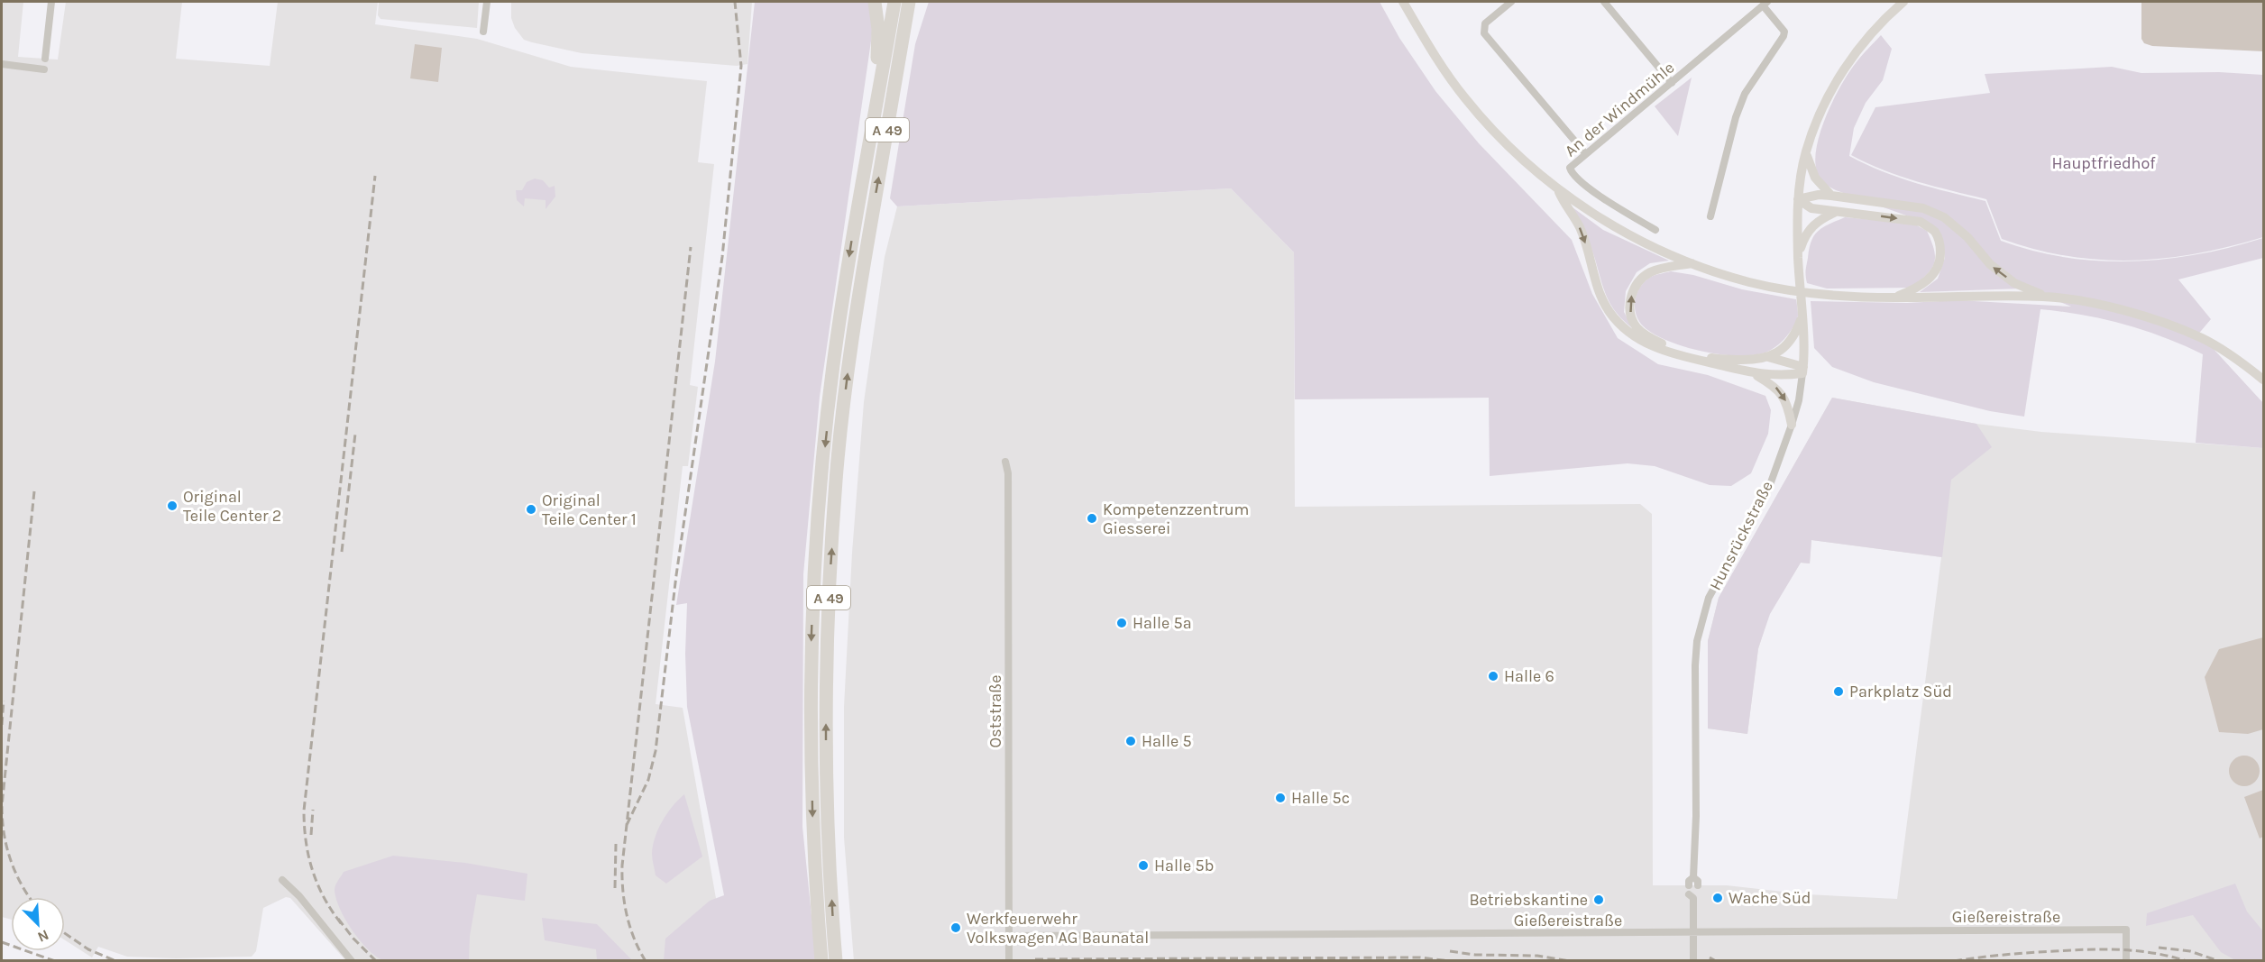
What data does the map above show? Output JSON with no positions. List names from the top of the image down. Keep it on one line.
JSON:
{"streets":{"highway":["A 49"],"main road":["Hunsrückstraße"],"street":["An der Windmühle","Oststraße","Gießereistraße"]},"crossings":[["Oststraße","Gießereistraße"]],"parks":["Hauptfriedhof"],"places":["Original Teile Center 2","Original Teile Center 1","Kompetenzzentrum Giesserei","Halle 5a","Halle 6","Parkplatz Süd","Halle 5","Halle 5c","Halle 5b","Wache Süd","Betriebskantine","Werkfeuerwehr Volkswagen AG Baunatal"],"north":"bottom right"}
